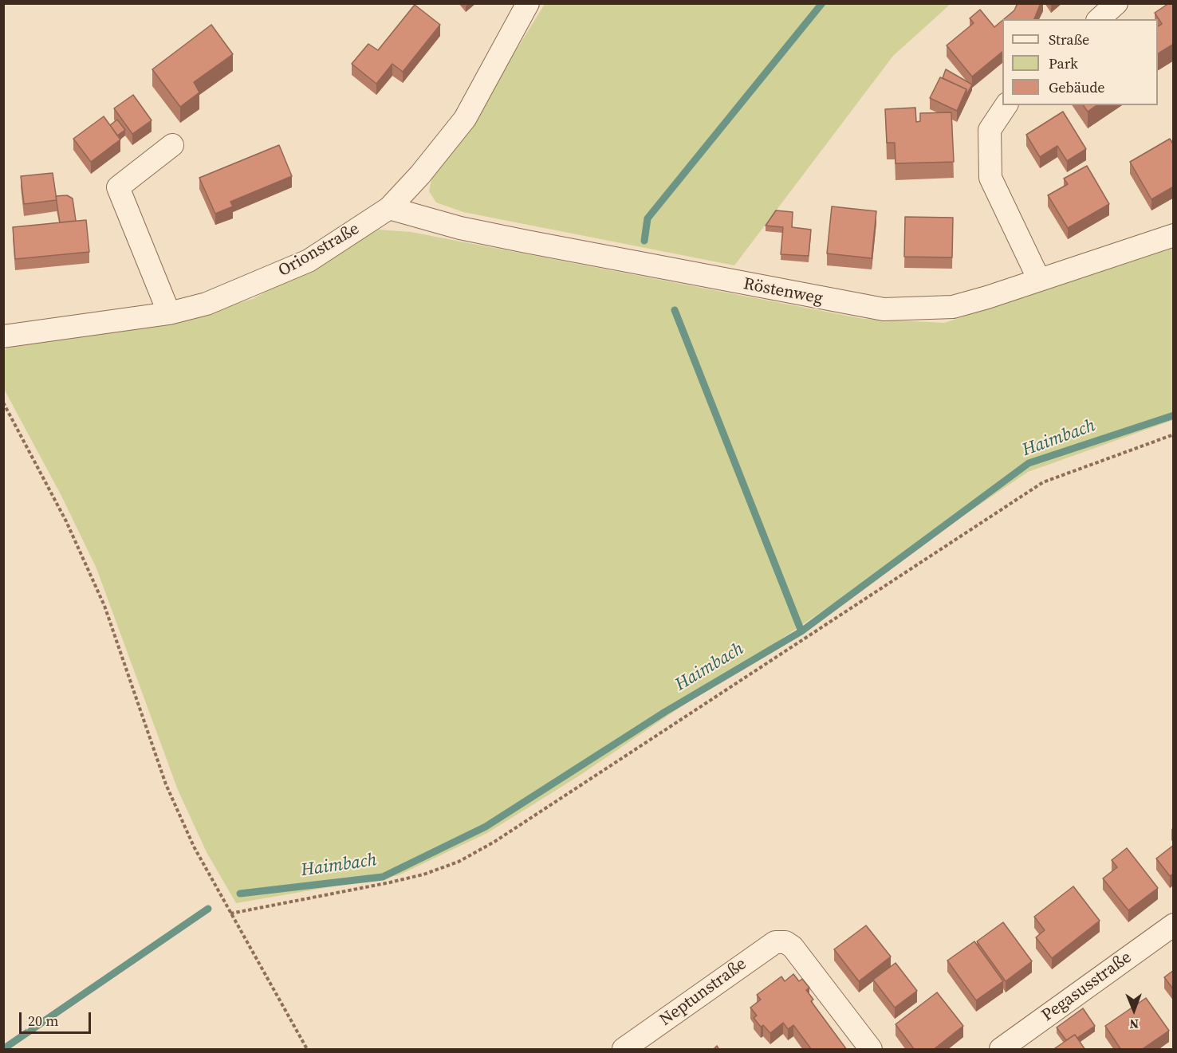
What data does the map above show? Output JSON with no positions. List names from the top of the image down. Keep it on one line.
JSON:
{"streets":{"street":["Orionstraße","Röstenweg","Pegasusstraße","Neptunstraße"]},"crossings":[["Orionstraße","Röstenweg"]],"water":["Haimbach"],"legend":["Straße","Park","Gebäude"],"scale_bar":"20 m","north":"bottom"}
